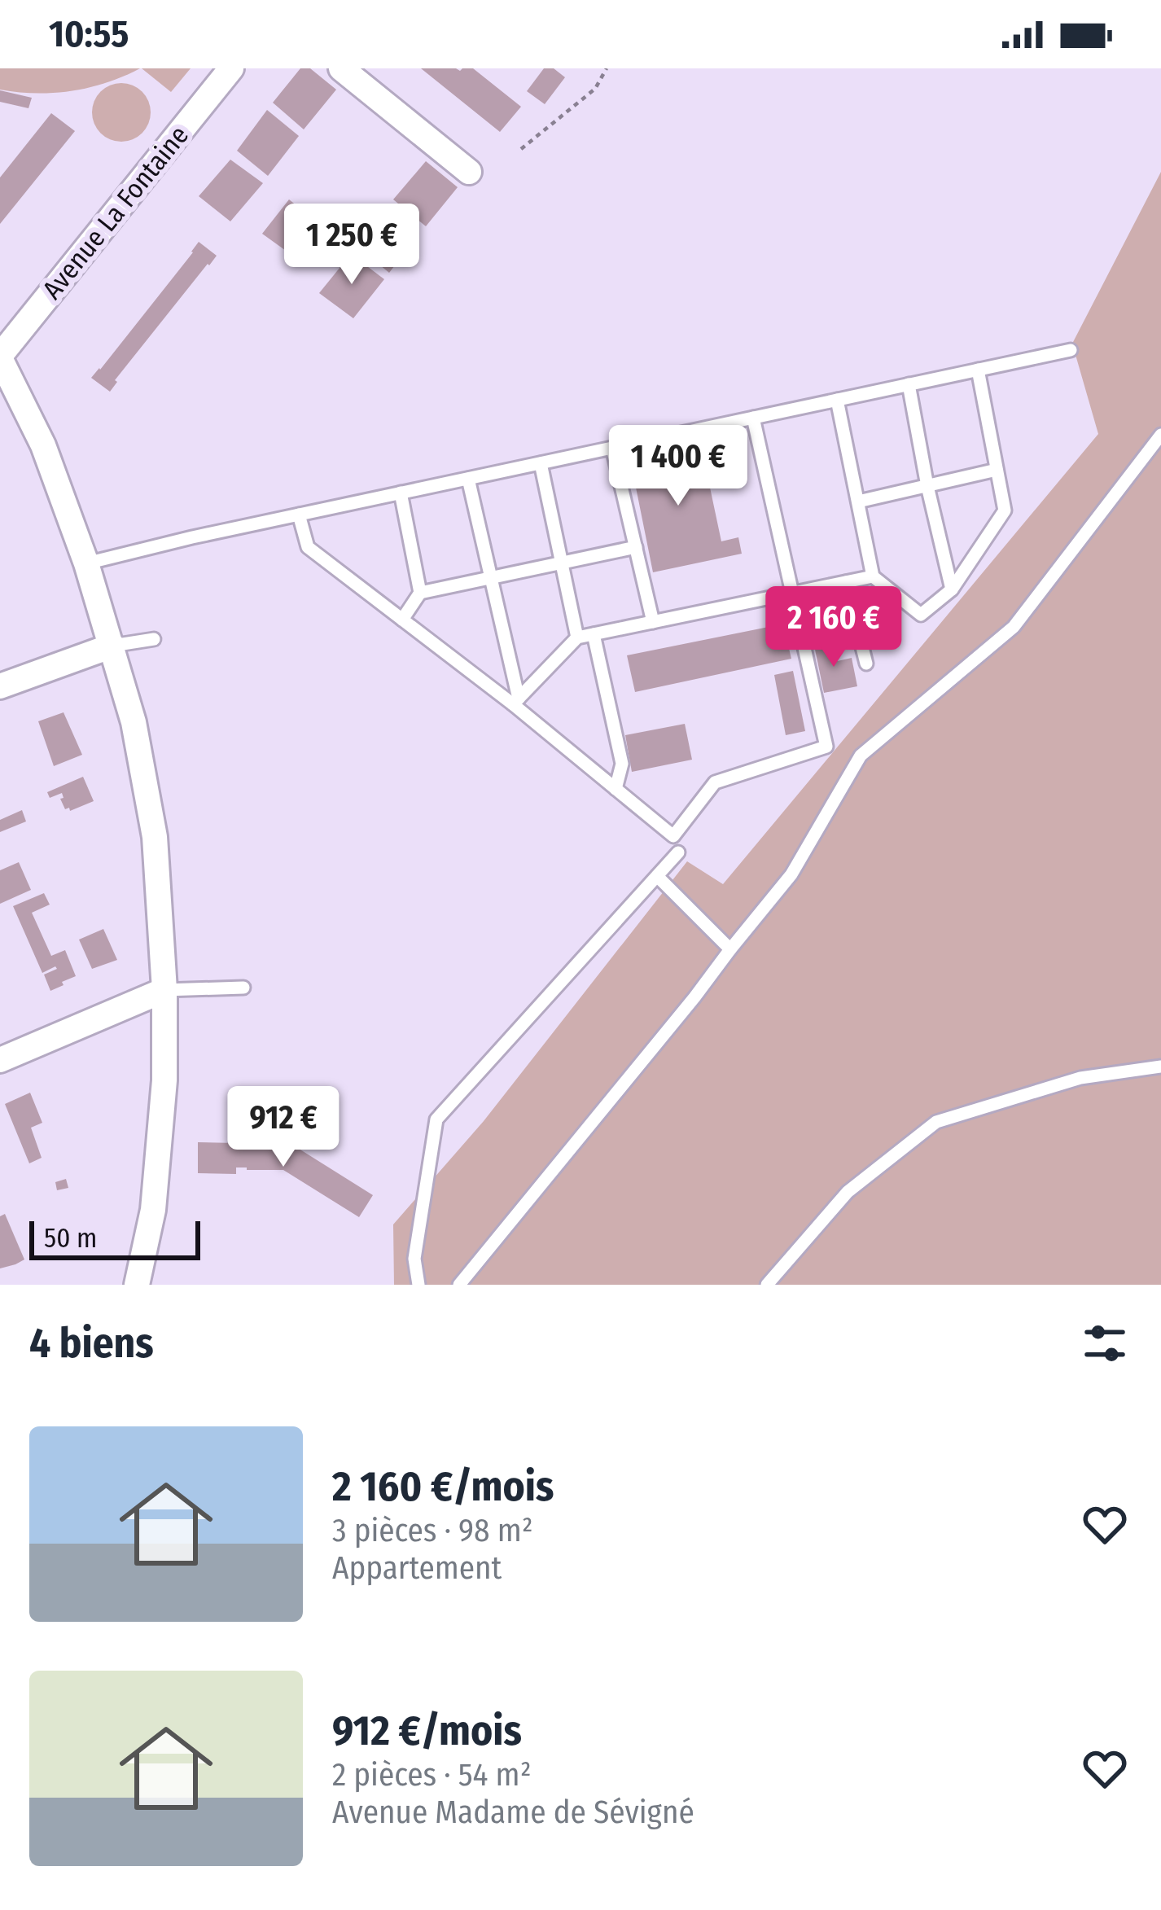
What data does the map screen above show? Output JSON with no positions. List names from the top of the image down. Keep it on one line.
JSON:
{"streets":{"street":["Avenue La Fontaine"]},"scale_bar":"50 m","page":{"status":"10:55","price":["1 250 €","1 400 €","2 160 €","912 €"],"scale":"50 m","heading":"4 biens","list":[{"name":"2 160 €/mois","note":"3 pièces · 98 m² · Appartement"},{"name":"912 €/mois","note":"2 pièces · 54 m² · Avenue Madame de Sévigné"}]}}
